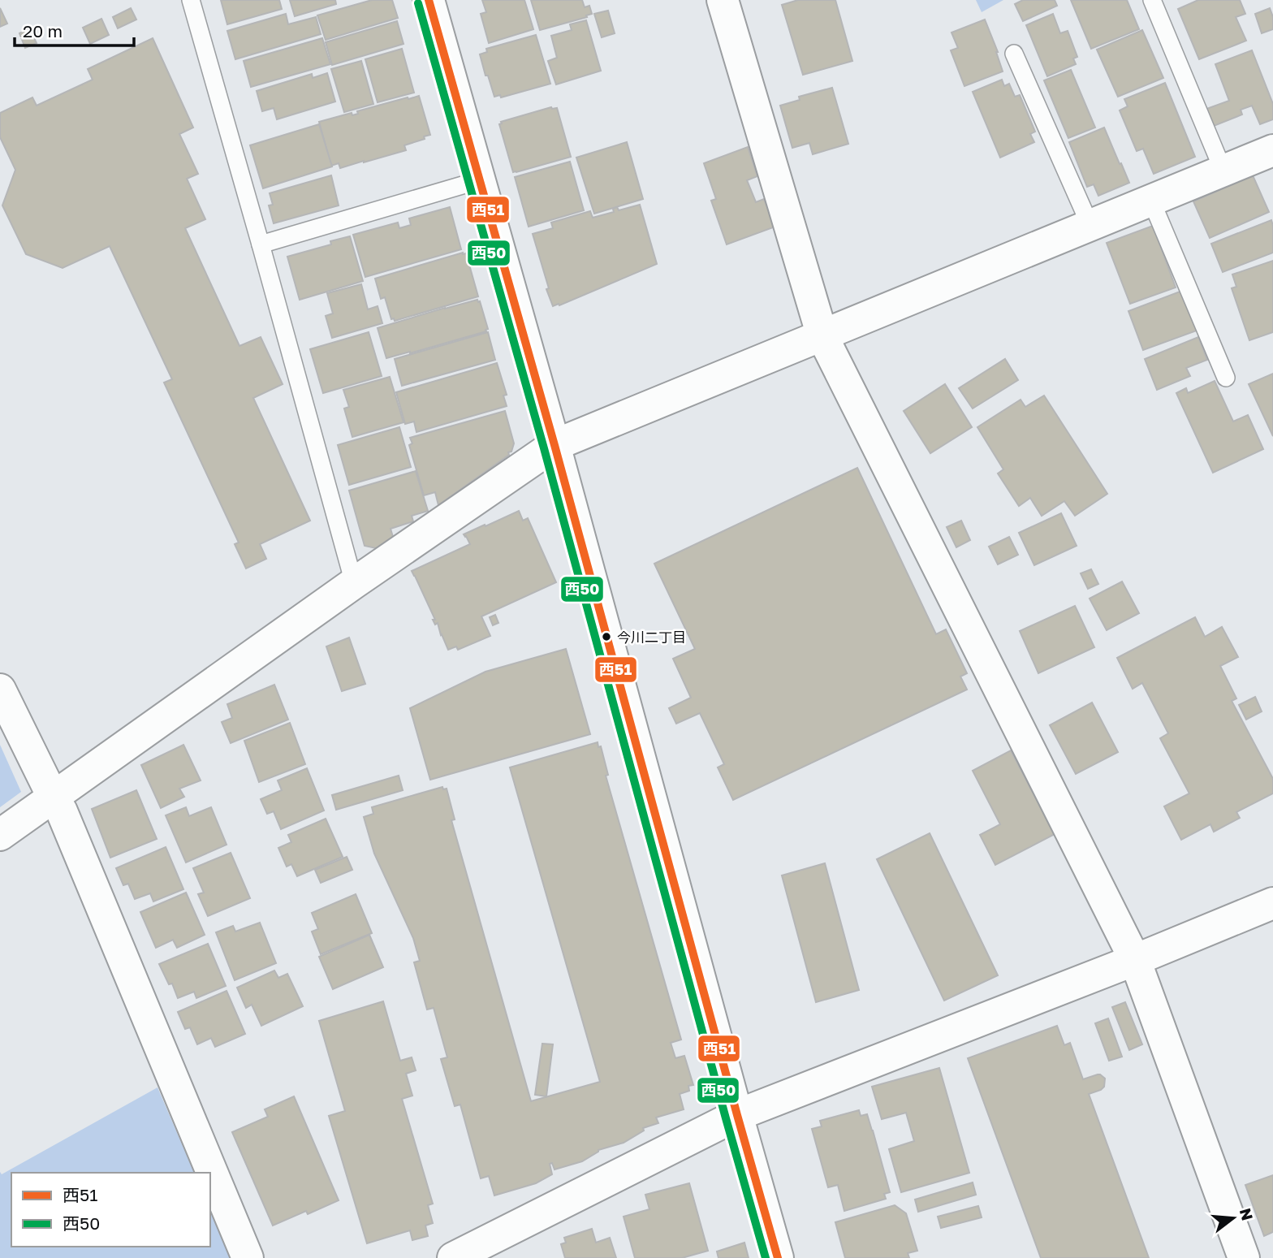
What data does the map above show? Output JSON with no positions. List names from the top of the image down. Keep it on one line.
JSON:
{"places":["今川二丁目"],"lines":["transit line 西51","transit line 西50"],"legend":["西51","西50"],"scale_bar":"20 m","north":"right"}
